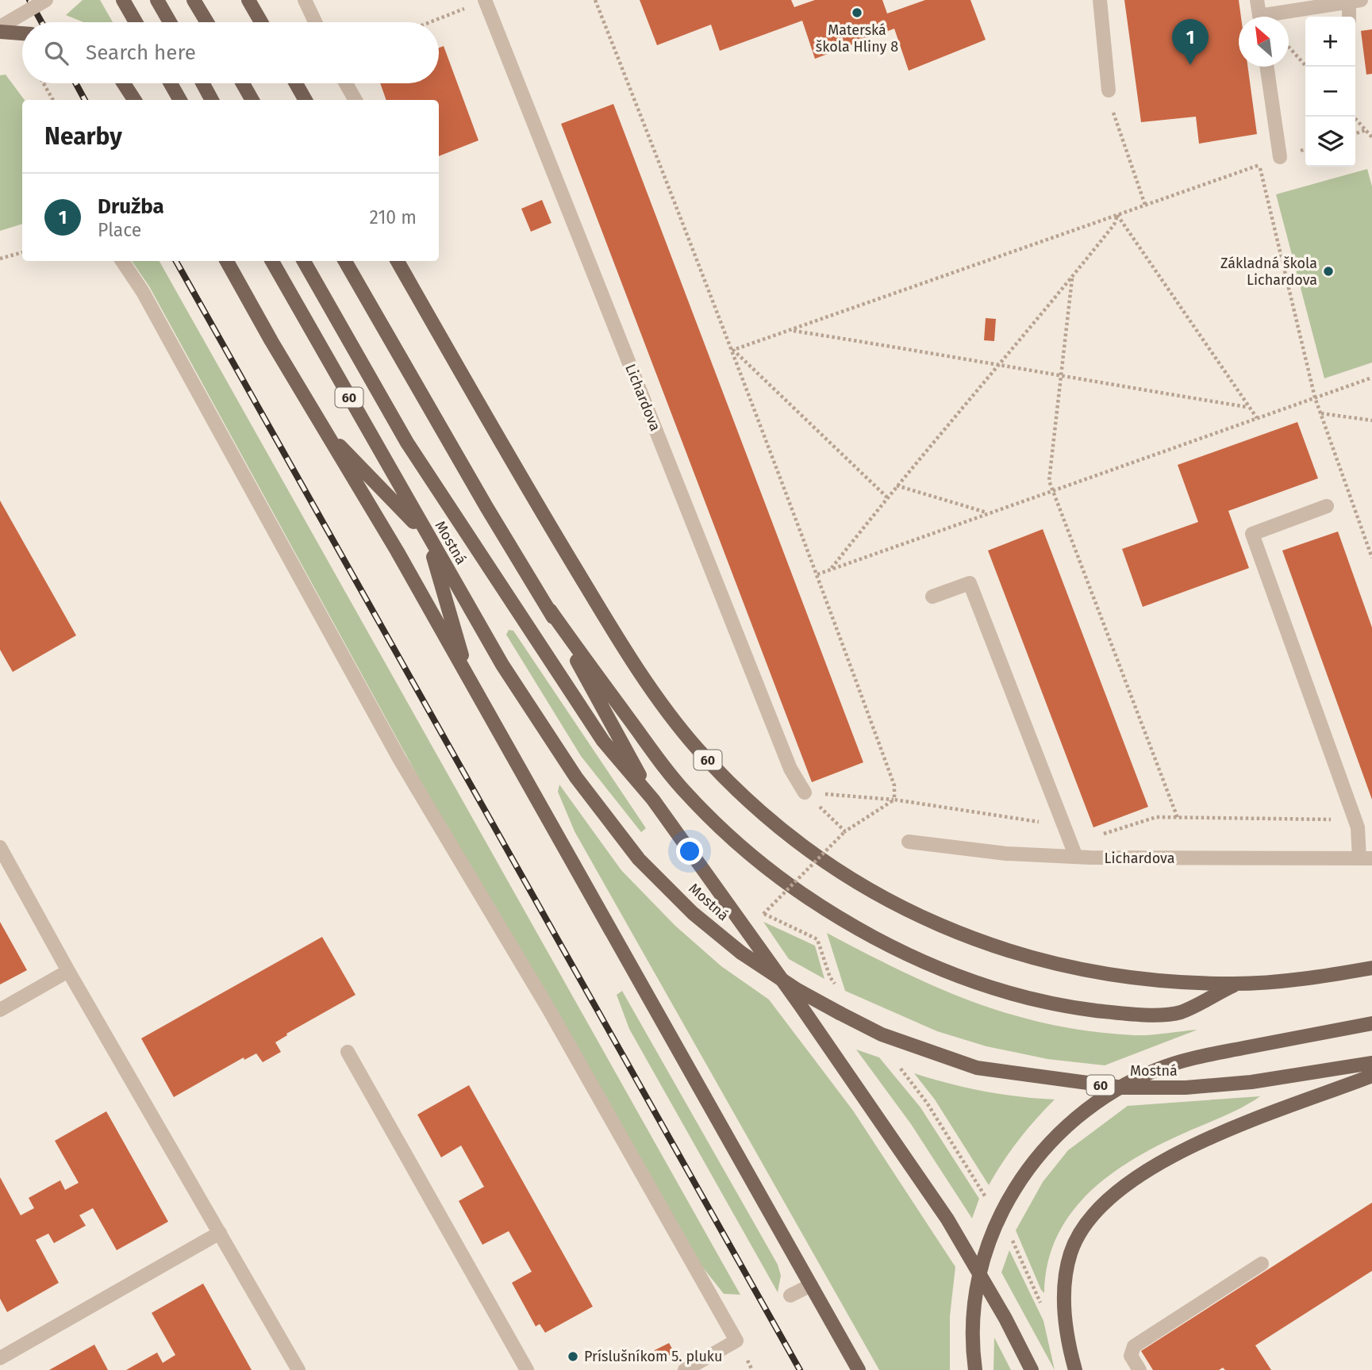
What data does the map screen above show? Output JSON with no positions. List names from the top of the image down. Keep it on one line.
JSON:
{"streets":{"main road":["60","Mostná"],"street":["Lichardova"]},"places":["Materská škola Hliny 8","Základná škola Lichardova","Príslušníkom 5. pluku"],"north":"top left","page":{"map_buttons":["+","−"],"pins":"1","search":"Search here","heading":"Nearby","list":[{"mark":"1","name":"Družba","note":"Place","value":"210 m"}]}}
